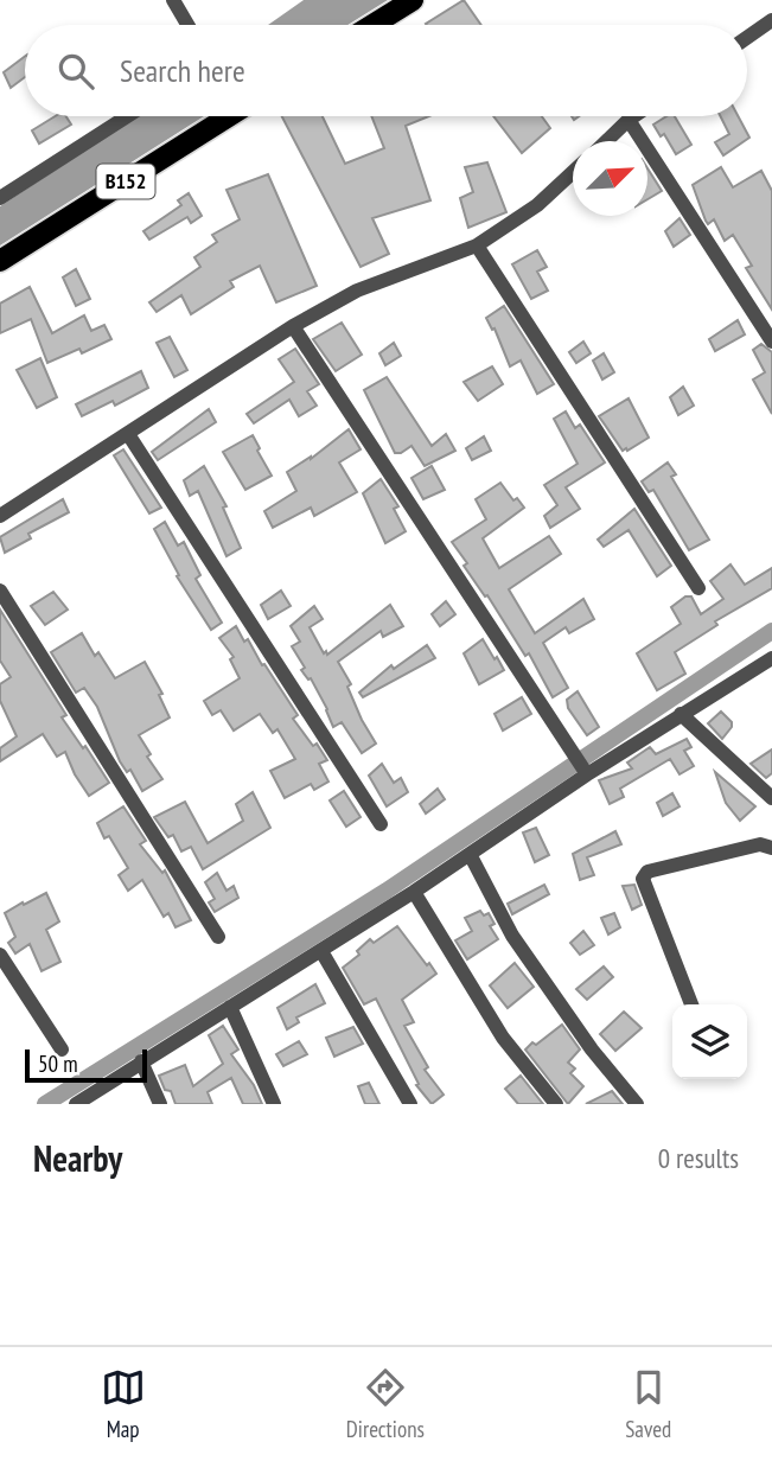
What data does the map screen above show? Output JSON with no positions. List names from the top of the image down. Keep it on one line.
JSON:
{"streets":{"main road":["B152"]},"scale_bar":"50 m","north":"top right","page":{"search":"Search here","scale":"50 m","heading":["Nearby","0 results"],"nav":["Map","Directions","Saved"]}}
